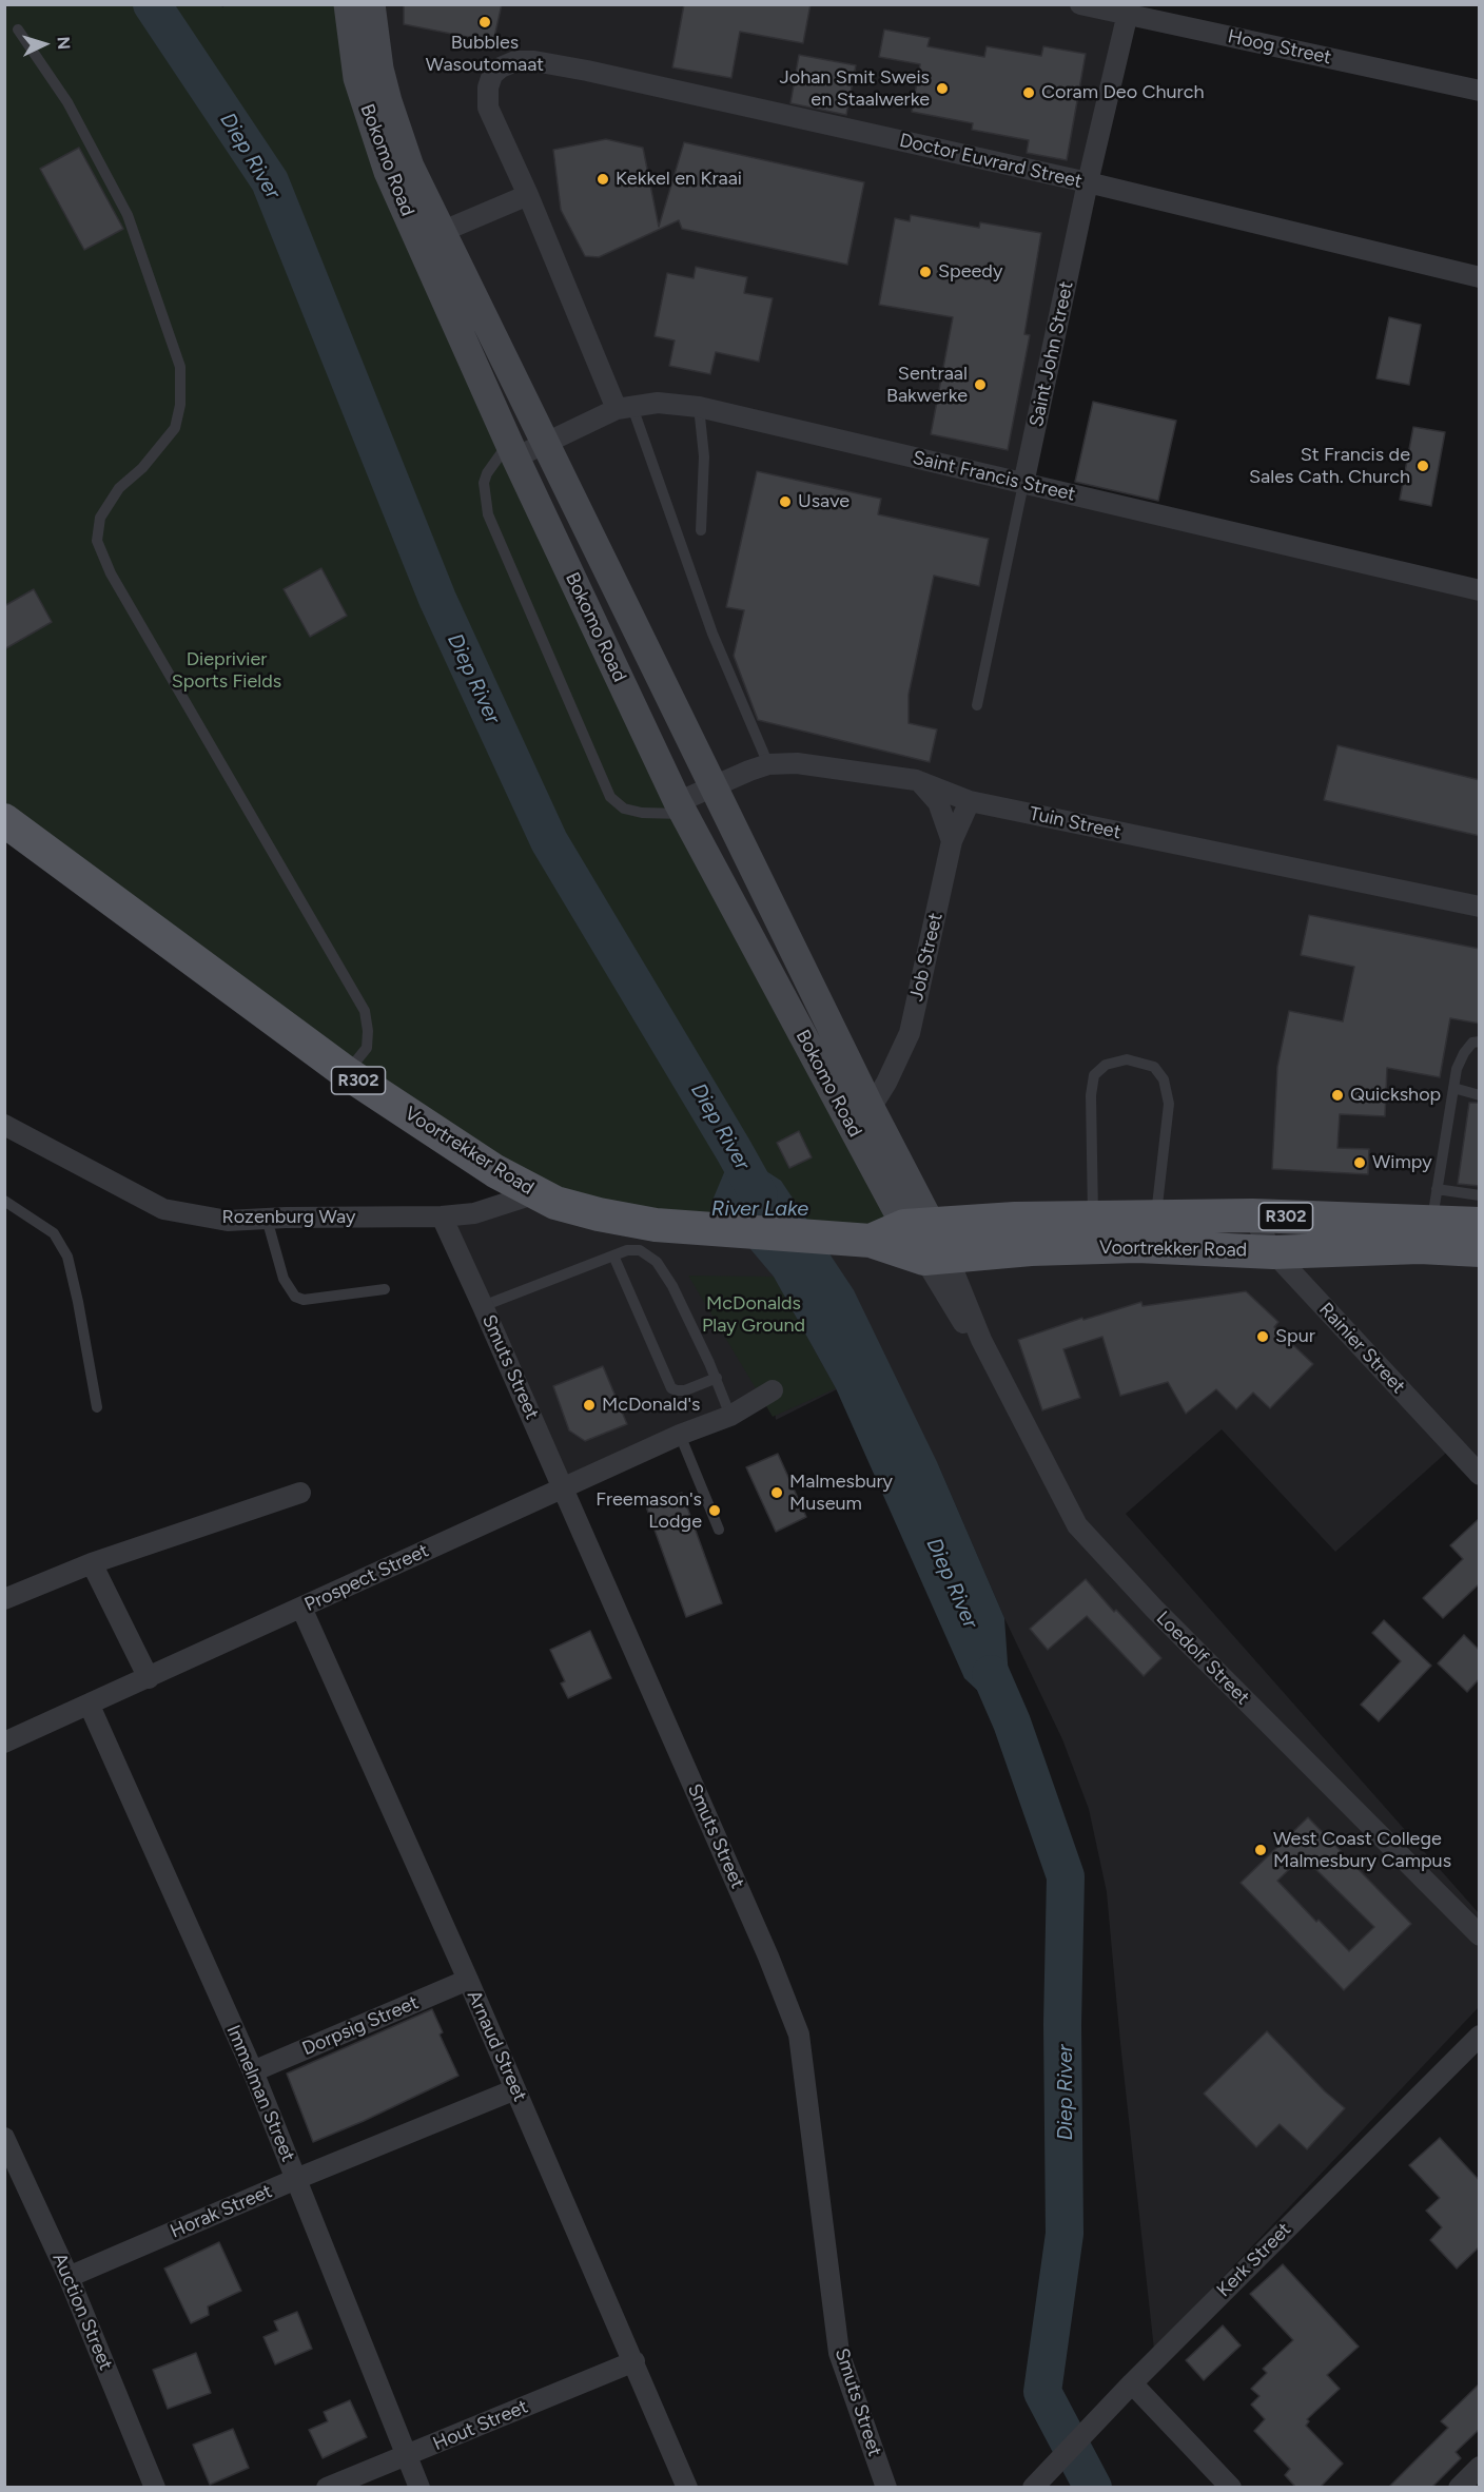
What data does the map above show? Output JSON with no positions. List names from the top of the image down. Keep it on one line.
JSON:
{"streets":{"main road":["Bokomo Road","R302","Voortrekker Road"],"street":["Hoog Street","Doctor Euvrard Street","Saint John Street","Saint Francis Street","Tuin Street","Job Street","Rozenburg Way","Rainier Street","Smuts Street","Prospect Street","Loedolf Street","Dorpsig Street","Arnaud Street","Immelman Street","Horak Street","Kerk Street","Auction Street","Hout Street"]},"crossings":[["Hoog Street","Saint John Street"],["Bokomo Road","Saint Francis Street"],["Bokomo Road","Tuin Street"],["Bokomo Road","Job Street"],["Bokomo Road","Voortrekker Road"],["Doctor Euvrard Street","Saint John Street"],["Saint John Street","Saint Francis Street"],["Tuin Street","Job Street"],["Voortrekker Road","Rozenburg Way"],["Voortrekker Road","Rainier Street"],["Voortrekker Road","Loedolf Street"],["Rozenburg Way","Smuts Street"],["Smuts Street","Prospect Street"],["Prospect Street","Arnaud Street"],["Prospect Street","Immelman Street"],["Dorpsig Street","Arnaud Street"],["Dorpsig Street","Immelman Street"],["Arnaud Street","Horak Street"],["Arnaud Street","Hout Street"],["Immelman Street","Horak Street"],["Immelman Street","Hout Street"],["Horak Street","Auction Street"]],"water":["Diep River","River Lake"],"parks":["Dieprivier Sports Fields","McDonalds Play Ground"],"places":["Bubbles Wasoutomaat","Johan Smit Sweis en Staalwerke","Coram Deo Church","Kekkel en Kraai","Speedy","Sentraal Bakwerke","St Francis de Sales Cath. Church","Usave","Quickshop","Wimpy","Spur","McDonald's","Malmesbury Museum","Freemason's Lodge","West Coast College Malmesbury Campus"],"north":"right"}
